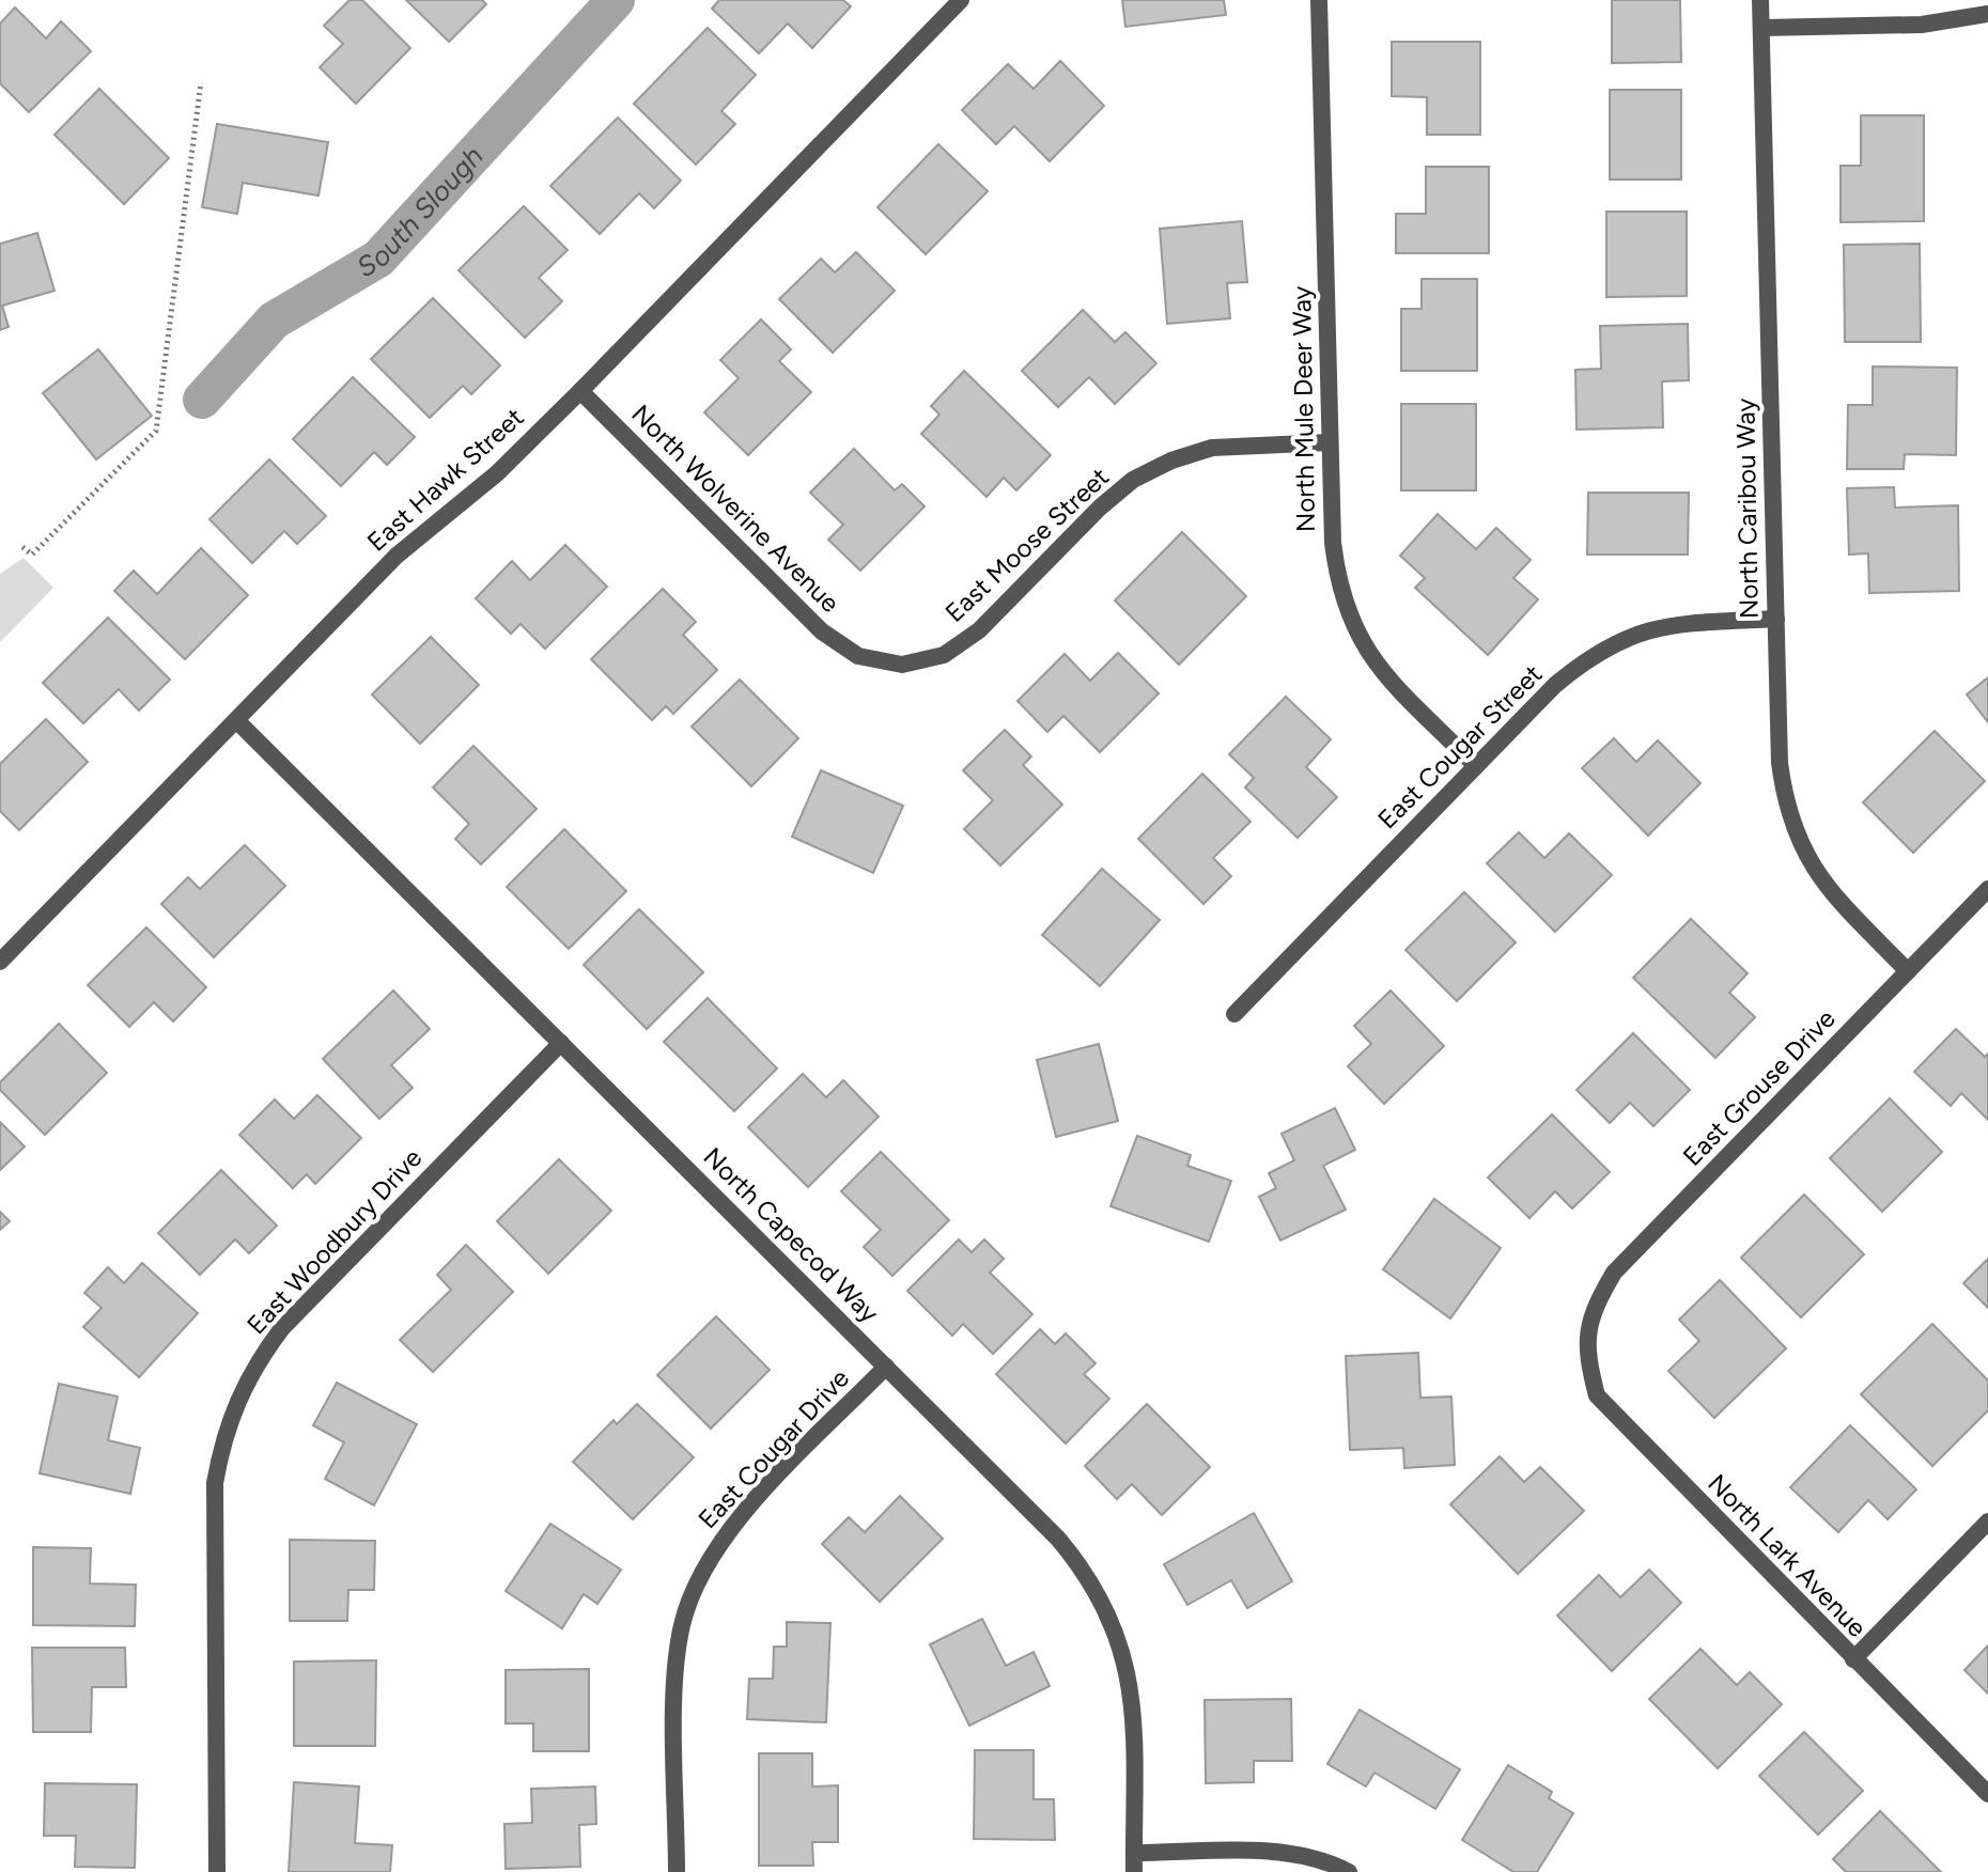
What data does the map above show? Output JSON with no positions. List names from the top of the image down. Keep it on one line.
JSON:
{"streets":{"street":["North Mule Deer Way","East Hawk Street","North Wolverine Avenue","North Caribou Way","East Moose Street","East Cougar Street","East Grouse Drive","North Capecod Way","East Woodbury Drive","East Cougar Drive","North Lark Avenue"]},"crossings":[["North Mule Deer Way","East Moose Street"],["North Mule Deer Way","East Cougar Street"],["East Hawk Street","North Wolverine Avenue"],["East Hawk Street","North Capecod Way"],["North Wolverine Avenue","East Moose Street"],["North Caribou Way","East Cougar Street"],["North Caribou Way","East Grouse Drive"],["East Grouse Drive","North Lark Avenue"],["North Capecod Way","East Woodbury Drive"],["North Capecod Way","East Cougar Drive"]],"water":["South Slough"]}
